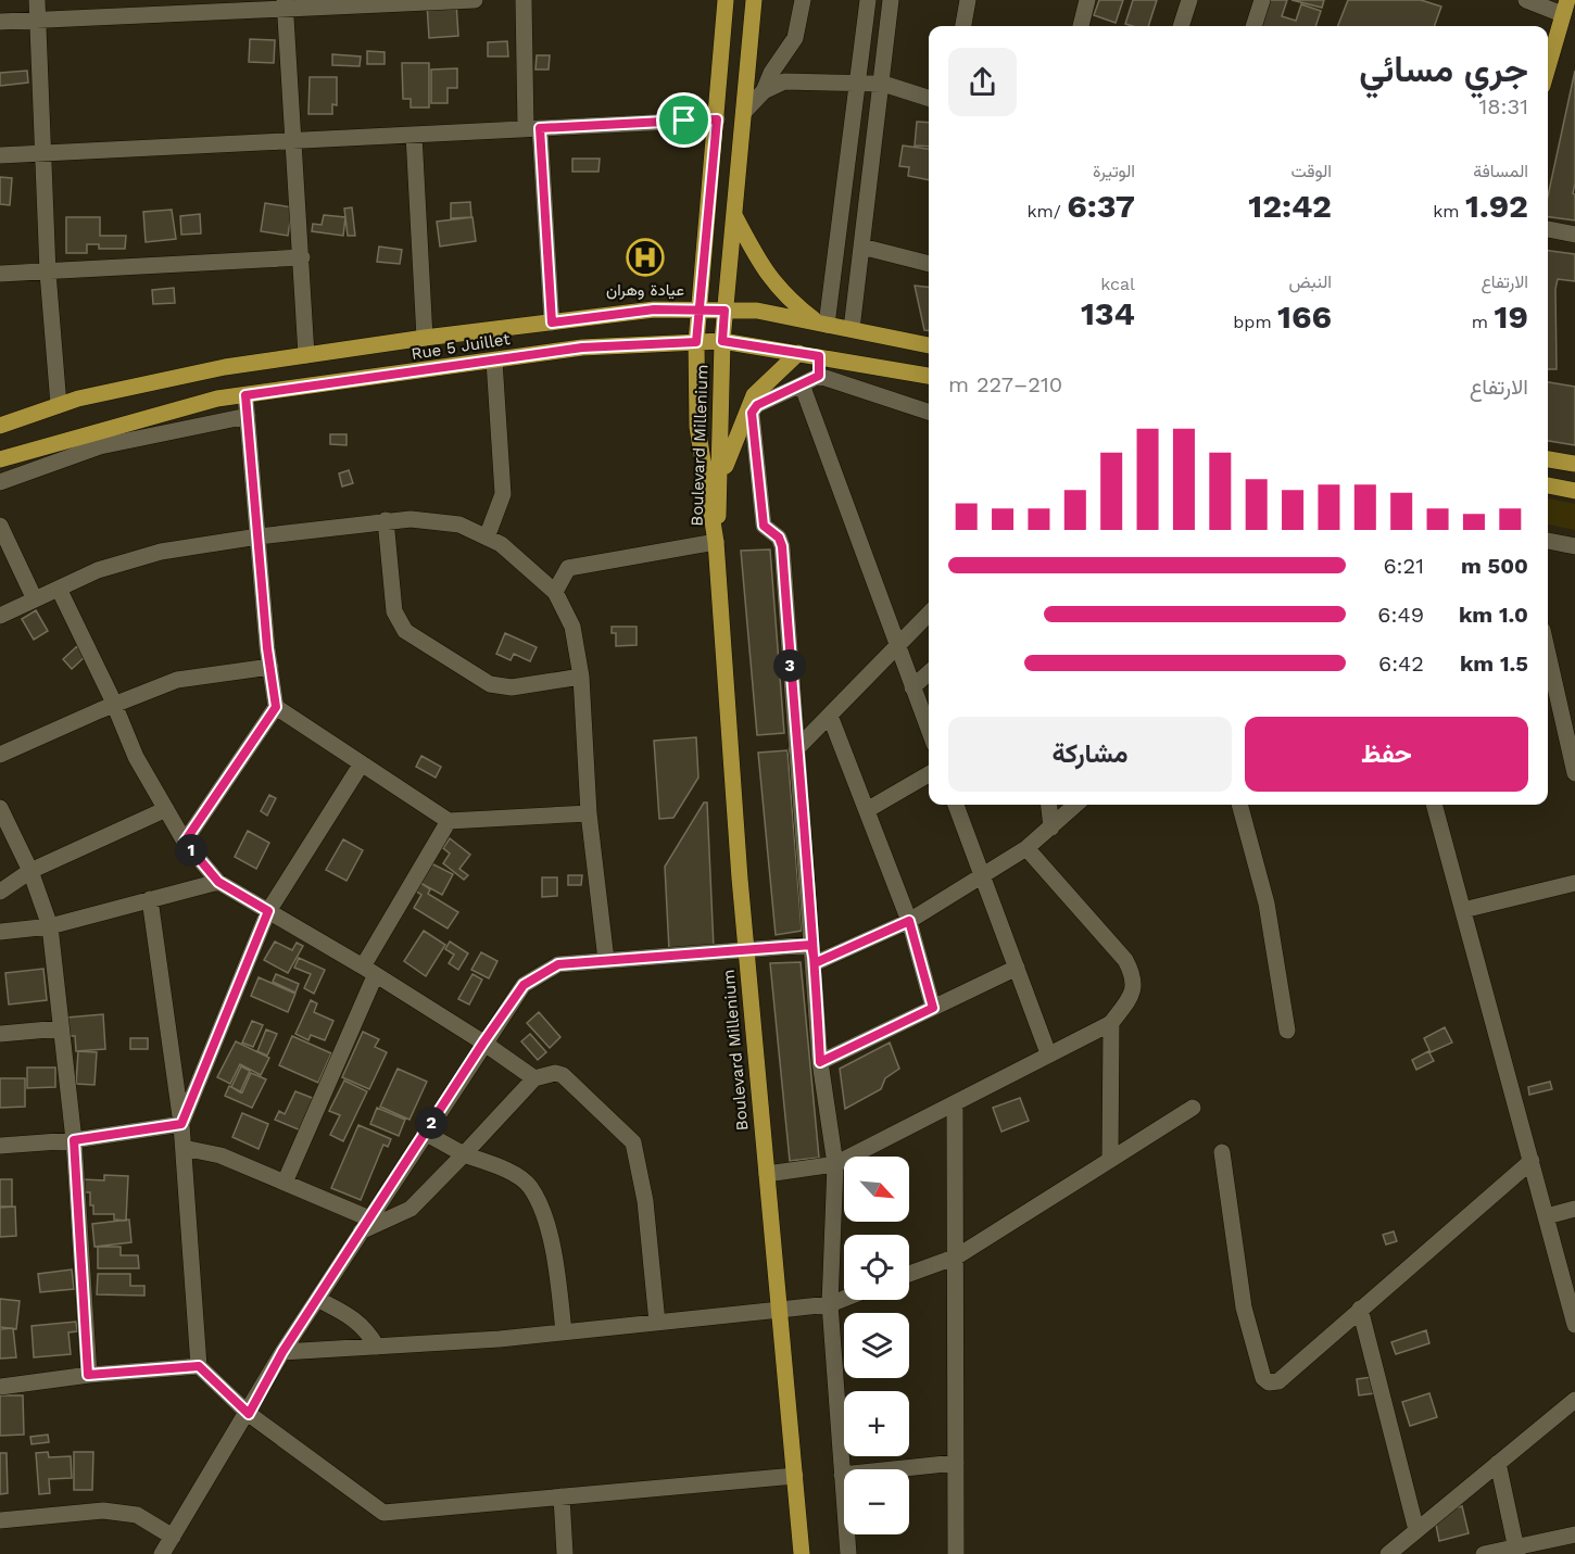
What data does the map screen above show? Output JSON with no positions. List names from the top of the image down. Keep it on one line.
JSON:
{"streets":{"main road":["Rue 5 Juillet","Boulevard Millenium"]},"crossings":[["Rue 5 Juillet","Boulevard Millenium"]],"places":{"hospital":["عيادة وهران"]},"north":"bottom right","page":{"heading":["جري مسائي","18:31"],"stats":[["المسافة","1.92 km"],["الوقت","12:42"],["الوتيرة","6:37 /km"],["الارتفاع","19 m"],["النبض","166 bpm"],["kcal","134"]],"chart":["الارتفاع","210–227 m"],"list":[{"name":"500 m","note":"6:21"},{"name":"1.0 km","note":"6:49"},{"name":"1.5 km","note":"6:42"}],"pins":["3","1","2"],"buttons":["حفظ","مشاركة"],"map_buttons":["+","−"]}}
